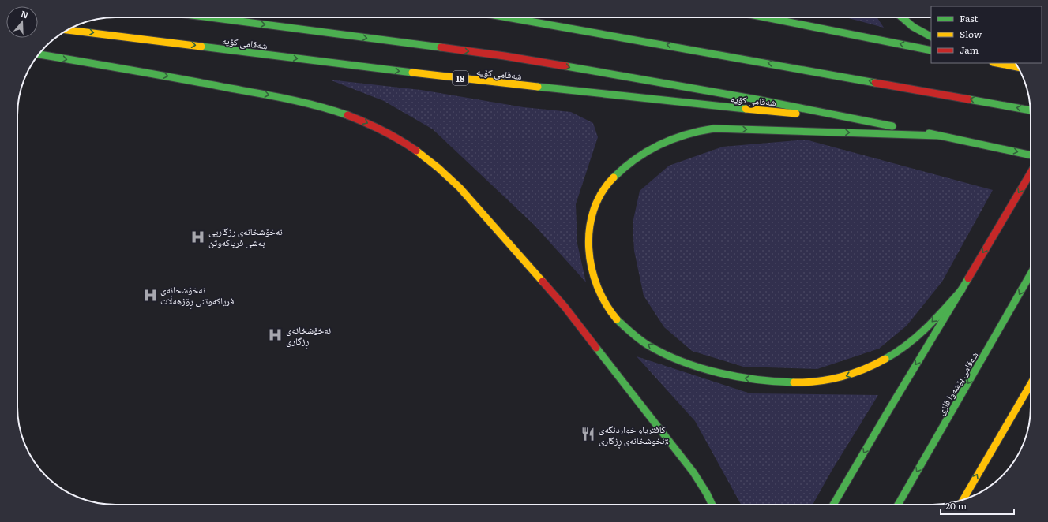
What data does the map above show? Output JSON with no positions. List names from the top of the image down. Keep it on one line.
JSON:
{"streets":{"main road":["شەقامی کۆیە","18","شەقامی پێشەوا قازی"]},"one_way":["شەقامی کۆیە"],"places":{"hospital":["نەخۆشخانەی رزگاریی بەشی فریاکەوتن","نەخۆشخانەی فریاکەوتنی ڕۆژهەڵات","نەخۆشخانەی ڕزگاری"],"restaurant":["كافتریاو خواردنگەی نخوشخانەی ڕزگاری٪"]},"legend":["Fast","Slow","Jam"],"scale_bar":"20 m","north":"top"}
